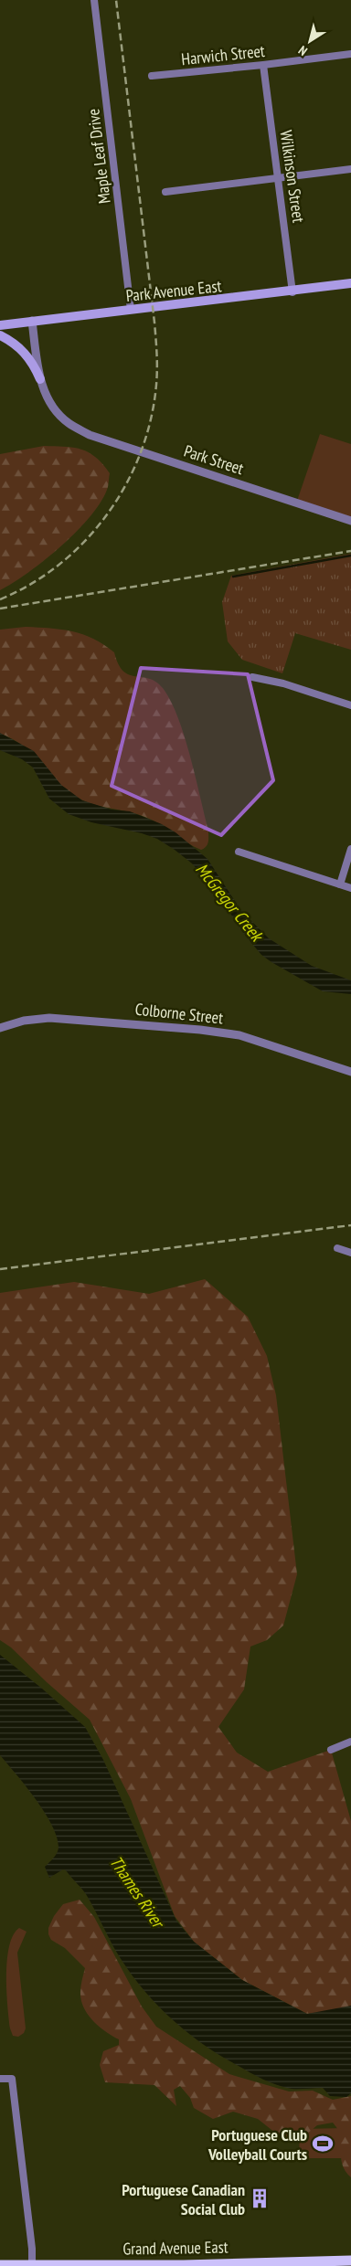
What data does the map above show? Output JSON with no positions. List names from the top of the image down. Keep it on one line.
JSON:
{"streets":{"main road":["Park Avenue East","Grand Avenue East"],"street":["Harwich Street","Maple Leaf Drive","Wilkinson Street","Park Street","Colborne Street"]},"crossings":[["Harwich Street","Wilkinson Street"],["Maple Leaf Drive","Park Avenue East"],["Wilkinson Street","Park Avenue East"],["Park Avenue East","Park Street"]],"water":["McGregor Creek","Thames River"],"places":{"sports":["Portuguese Club Volleyball Courts"],"building":["Portuguese Canadian Social Club"]},"north":"bottom left"}
